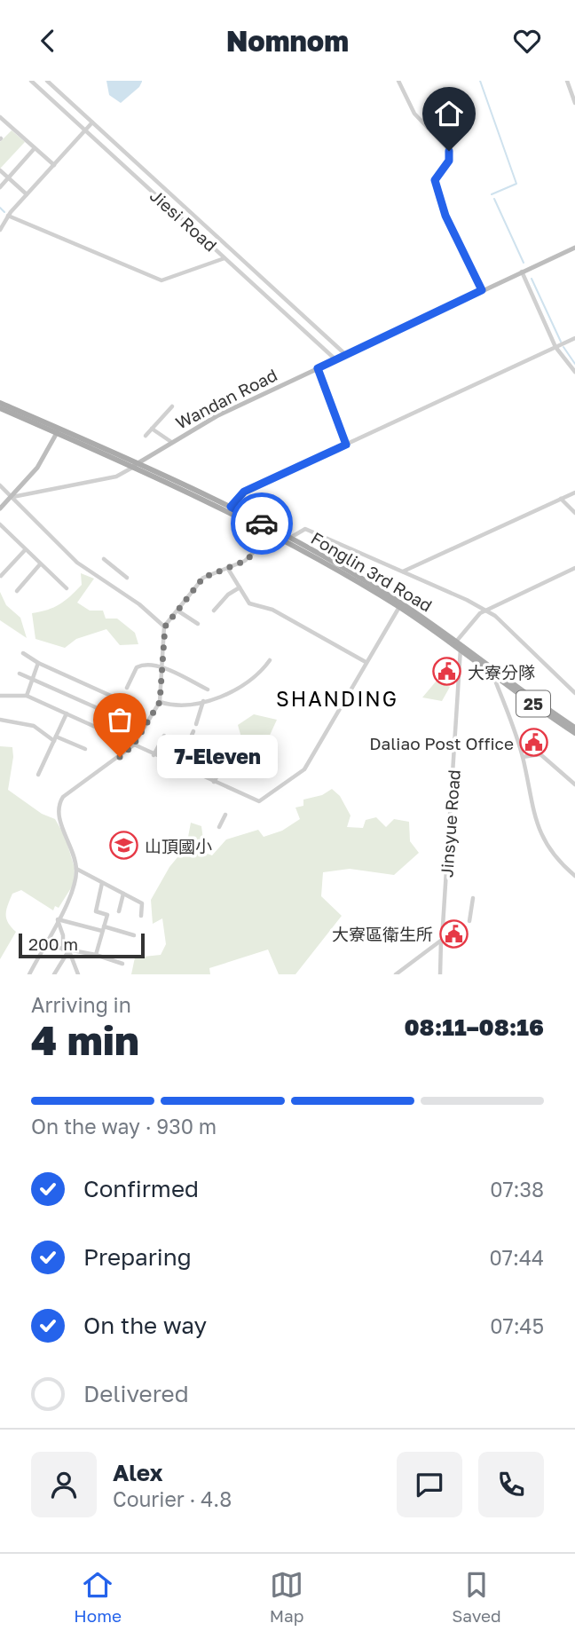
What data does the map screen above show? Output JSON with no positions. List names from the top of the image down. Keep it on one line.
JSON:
{"streets":{"main road":["Fonglin 3rd Road","25"],"street":["Jiesi Road","Wandan Road","Jinsyue Road"]},"crossings":[["Jiesi Road","Wandan Road"],["Wandan Road","Fonglin 3rd Road"],["Fonglin 3rd Road","25"],["Fonglin 3rd Road","Jinsyue Road"],["25","Jinsyue Road"]],"districts":["SHANDING"],"places":{"public building":["大寮分隊","Daliao Post Office","大寮區衛生所"],"other":["7-Eleven"],"school or university":["山頂國小"]},"scale_bar":"200 m","page":{"header":"Nomnom","bubble":"7-Eleven","scale":"200 m","heading":["4 min","Arriving in","08:11–08:16"],"panel":["Alex","Courier · 4.8"],"bar":"On the way · 930 m","list":[["Confirmed","07:38"],["Preparing","07:44"],["On the way","07:45"],"Delivered"],"tabs":["Home","Map","Saved"]}}
